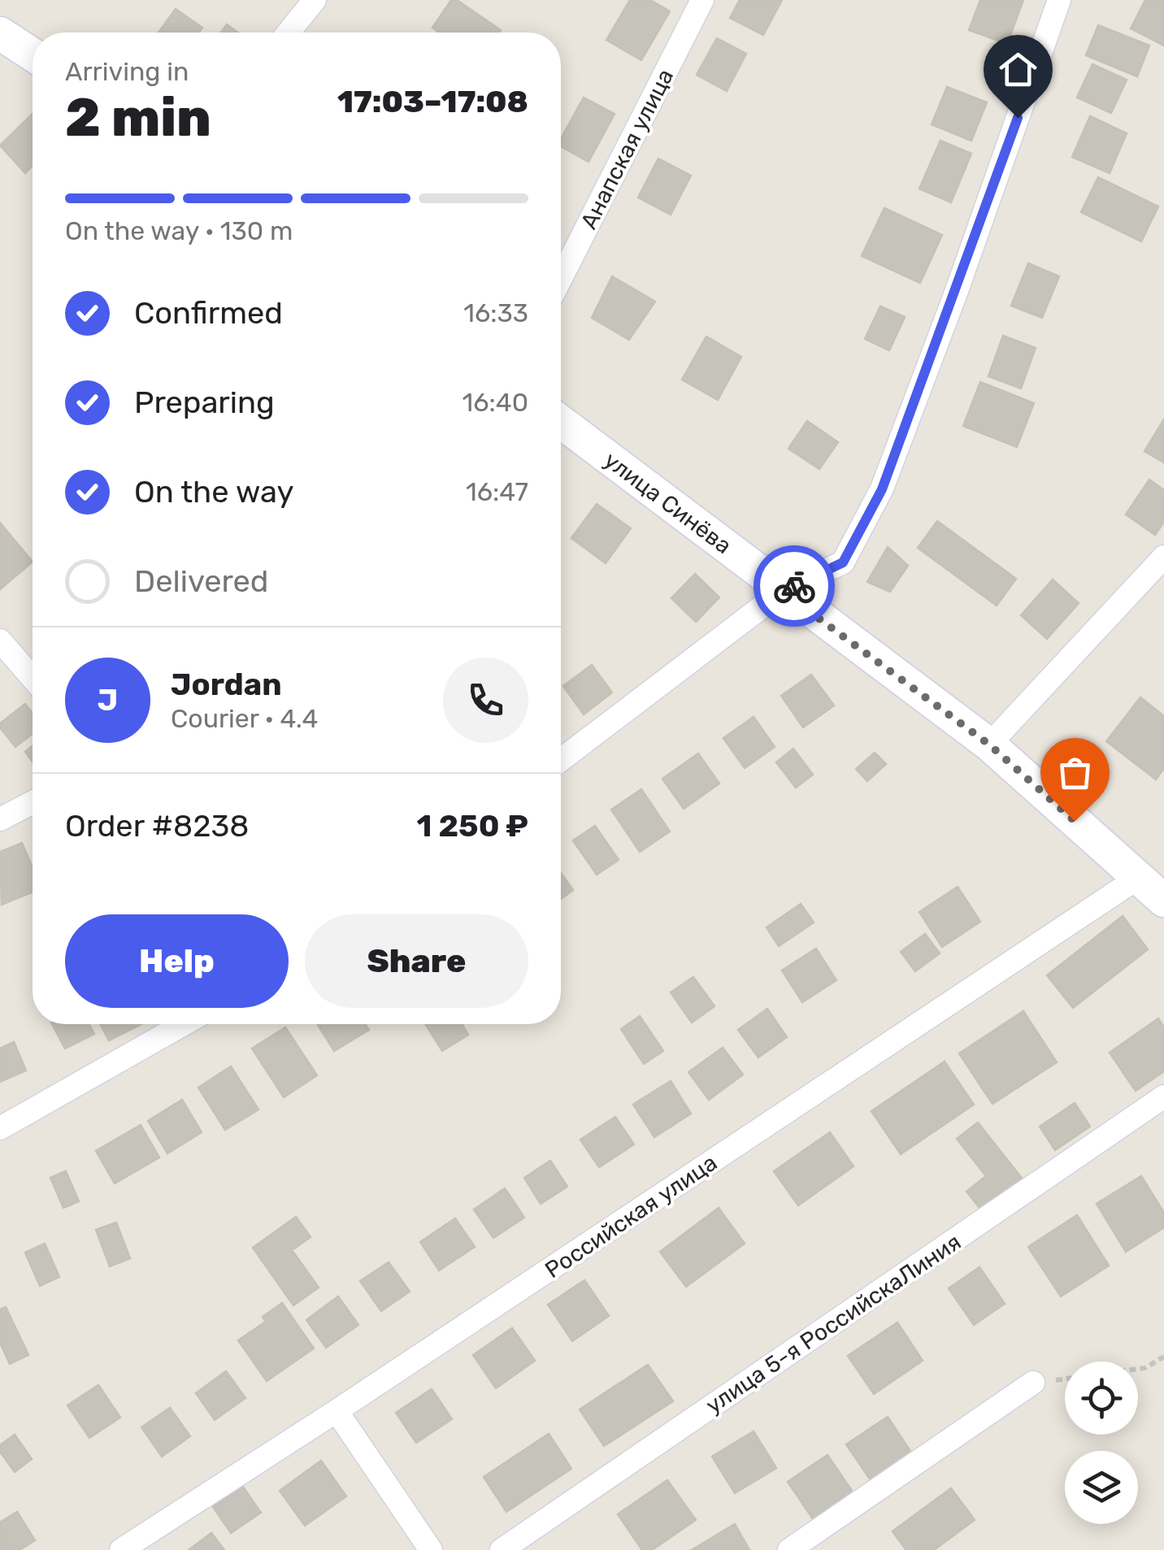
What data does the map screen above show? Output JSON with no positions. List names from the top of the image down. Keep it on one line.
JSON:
{"streets":{"main road":["улица Синёва"],"street":["Анапская улица","Российская улица","улица 5-я РоссийскаЛиния"]},"crossings":[["улица Синёва","Российская улица"]],"page":{"heading":["2 min","Arriving in","17:03–17:08"],"panel":["Jordan","Courier · 4.4","Order #8238","1 250 ₽"],"bar":"On the way · 130 m","list":[["Confirmed","16:33"],["Preparing","16:40"],["On the way","16:47"],"Delivered"],"round":"J","buttons":["Help","Share"]}}
